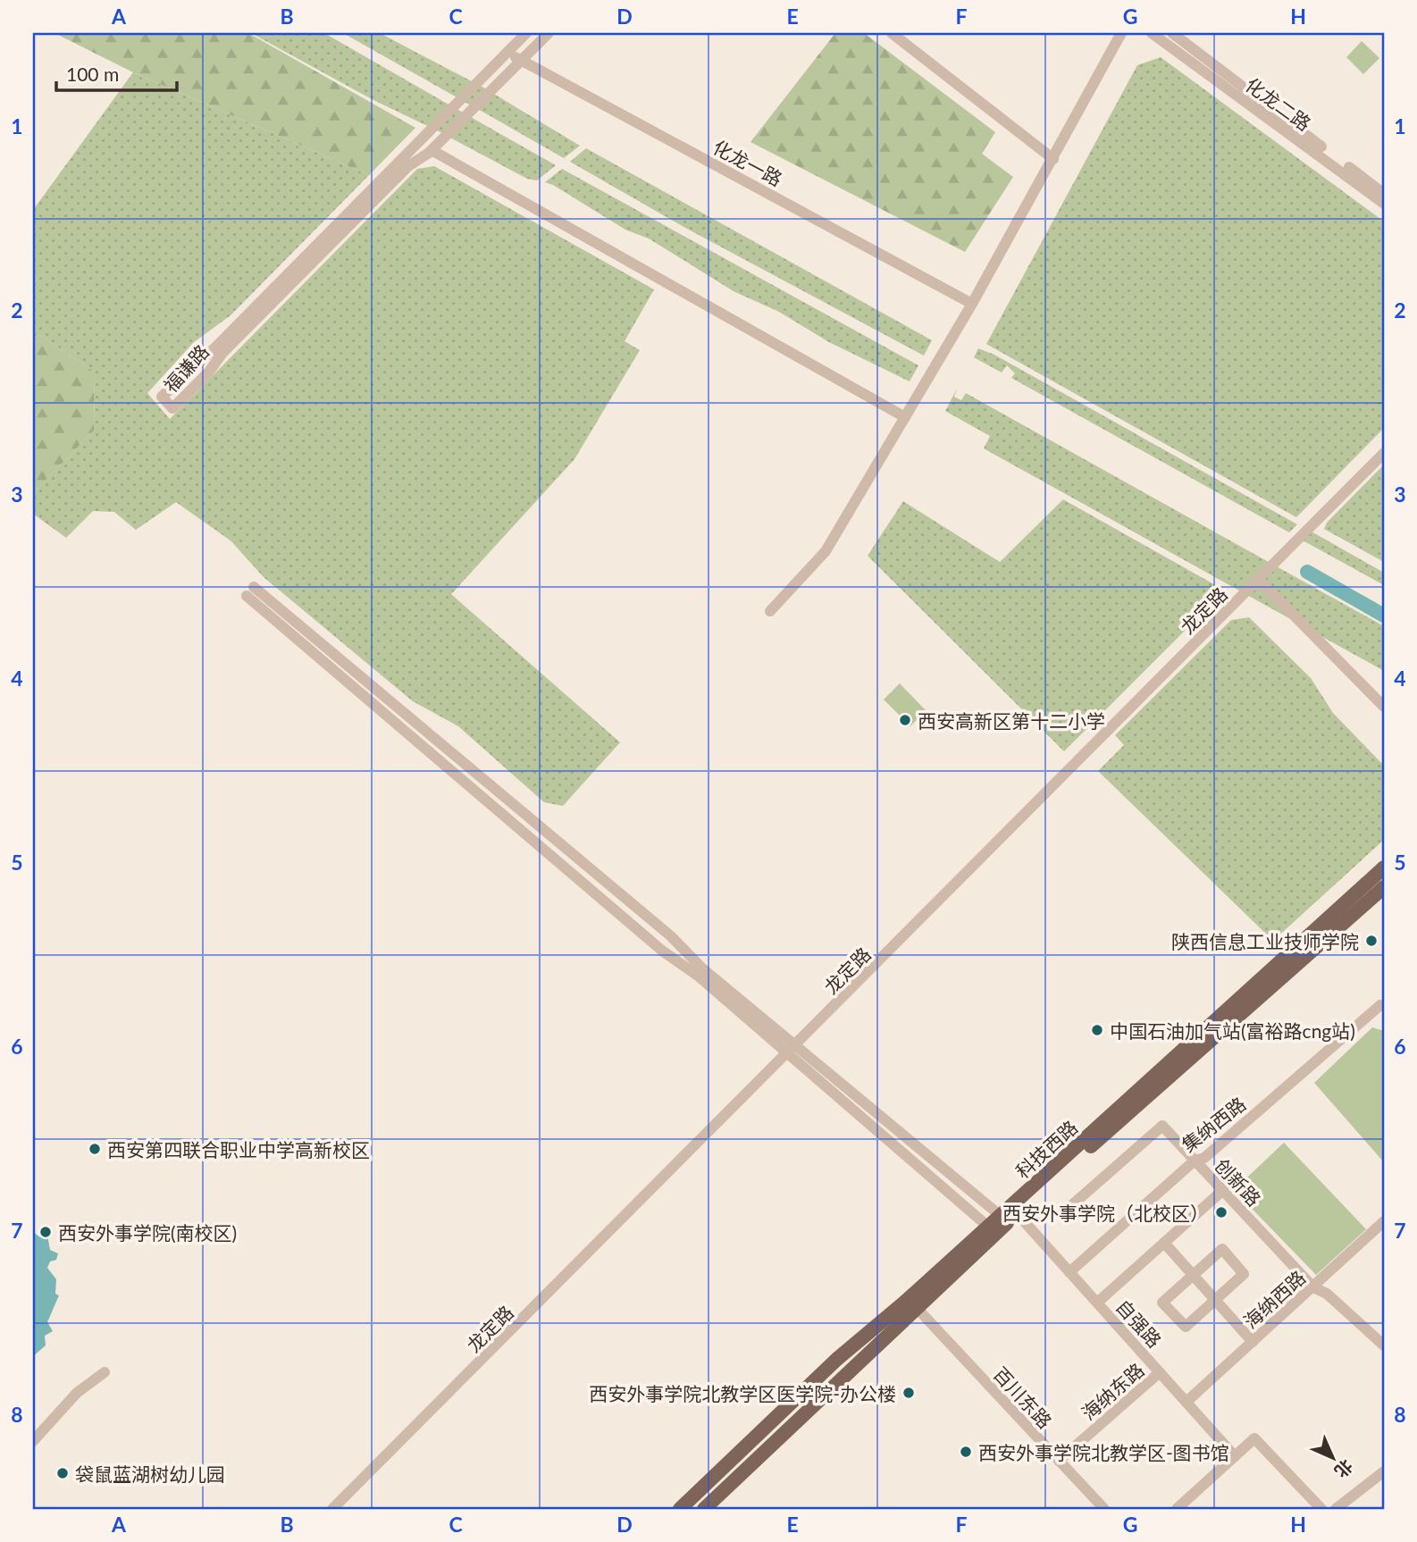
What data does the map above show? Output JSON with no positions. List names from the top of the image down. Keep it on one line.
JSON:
{"streets":{"main road":["科技西路"],"street":["化龙二路","化龙一路","福谦路","龙定路","集纳西路","创新路","海纳西路","自强路","海纳东路","百川东路"]},"crossings":[["化龙一路","福谦路"],["集纳西路","创新路"],["集纳西路","自强路"],["科技西路","自强路"],["科技西路","百川东路"],["创新路","海纳西路"],["海纳西路","自强路"],["自强路","海纳东路"],["海纳东路","百川东路"]],"places":["西安高新区第十二小学","陕西信息工业技师学院","中国石油加气站(富裕路cng站)","西安第四联合职业中学高新校区","西安外事学院（北校区）","西安外事学院(南校区)","西安外事学院北教学区医学院-办公楼","西安外事学院北教学区-图书馆","袋鼠蓝湖树幼儿园"],"scale_bar":"100 m","north":"bottom right","grid":{"columns":["A","B","C","D","E","F","G","H"],"rows":["1","2","3","4","5","6","7","8"]}}
